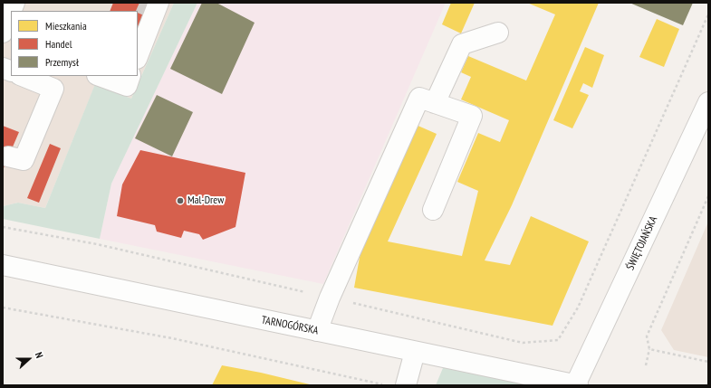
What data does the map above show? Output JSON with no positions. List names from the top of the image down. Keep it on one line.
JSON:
{"streets":{"main road":["ŚWIĘTOJAŃSKA","TARNOGÓRSKA"]},"crossings":[["ŚWIĘTOJAŃSKA","TARNOGÓRSKA"]],"places":["Mal-Drew"],"legend":["Mieszkania","Handel","Przemysł"],"north":"right"}
